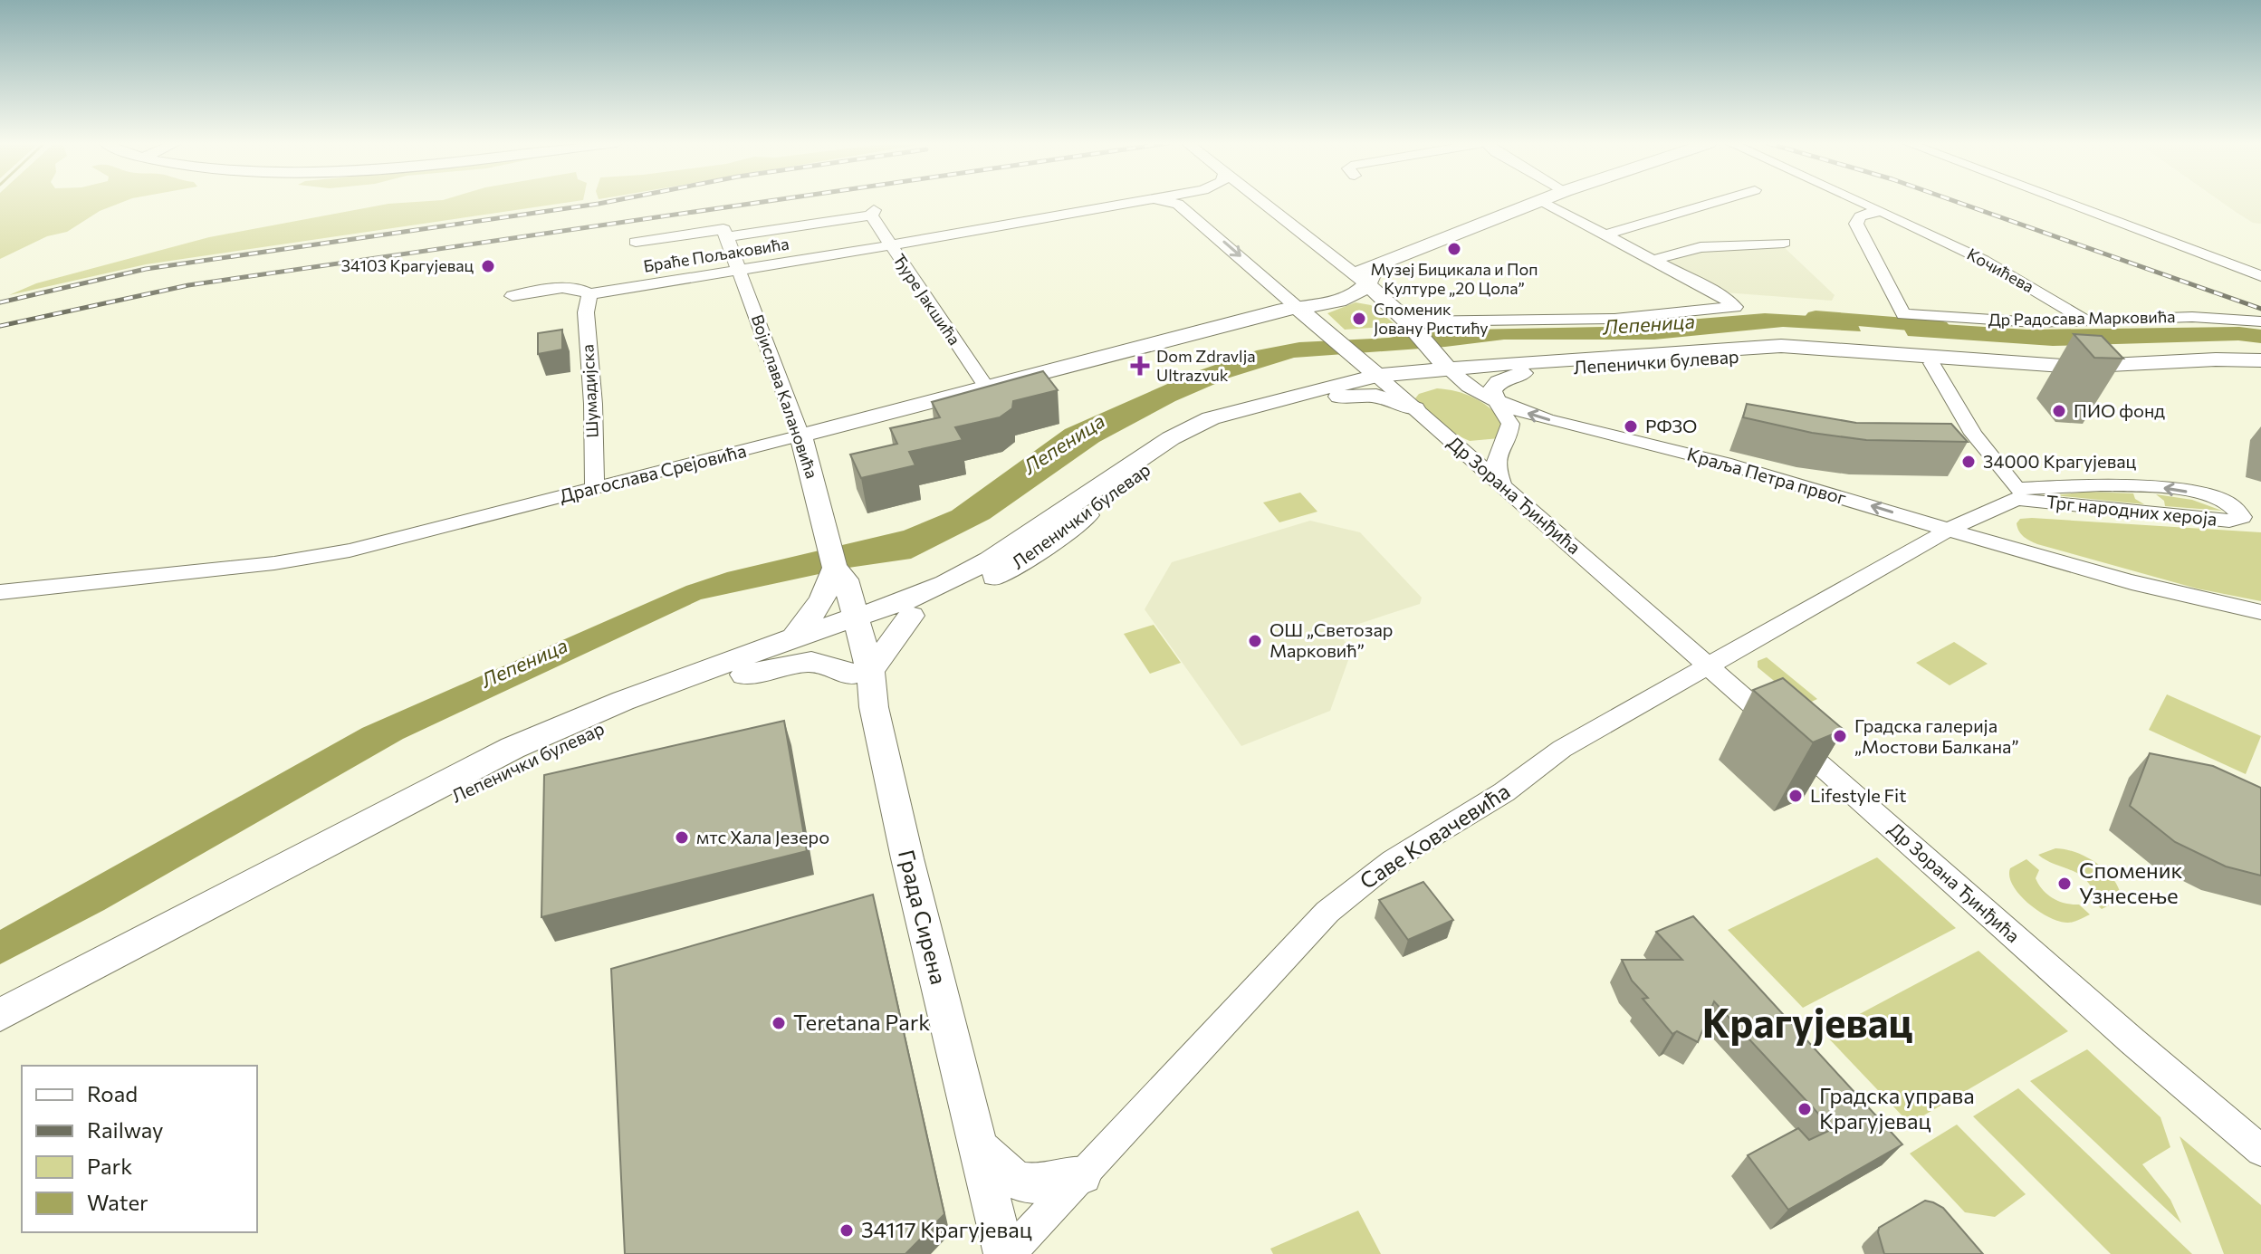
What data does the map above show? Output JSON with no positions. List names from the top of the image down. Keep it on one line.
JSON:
{"streets":{"main road":["Лепенички булевар","Војислава Калановића","Драгослава Срејовића","Града Сирена"],"street":["Браће Пољаковића","Кочићева","Ђуре Јакшића","Др Радосава Марковића","Шумадијска","Краља Петра првог","Др Зорана Ђинђића","Трг народних хероја","Саве Ковачевића"]},"crossings":[["Браће Пољаковића","Ђуре Јакшића"],["Браће Пољаковића","Шумадијска"],["Браће Пољаковића","Војислава Калановића"],["Кочићева","Др Радосава Марковића"],["Ђуре Јакшића","Војислава Калановића"],["Ђуре Јакшића","Драгослава Срејовића"],["Лепенички булевар","Војислава Калановића"],["Лепенички булевар","Краља Петра првог"],["Лепенички булевар","Др Зорана Ђинђића"],["Лепенички булевар","Града Сирена"],["Шумадијска","Драгослава Срејовића"],["Војислава Калановића","Драгослава Срејовића"],["Војислава Калановића","Града Сирена"],["Краља Петра првог","Саве Ковачевића"],["Др Зорана Ђинђића","Саве Ковачевића"],["Саве Ковачевића","Града Сирена"]],"one_way":["Краља Петра првог"],"districts":["Крагујевац"],"water":["Лепеница"],"places":{"other":["Музеј Бицикала и Поп Културе „20 Цола”","34103 Крагујевац","Споменик Јовану Ристићу","ПИО фонд","РФЗО","34000 Крагујевац","ОШ „Светозар Марковић”","Градска галерија „Мостови Балкана”","Lifestyle Fit","мтс Хала Језеро","Споменик Узнесење","Teretana Park","Градска управа Крагујевац","34117 Крагујевац"],"health":["Dom Zdravlja Ultrazvuk"]},"legend":["Road","Railway","Park","Water"]}
